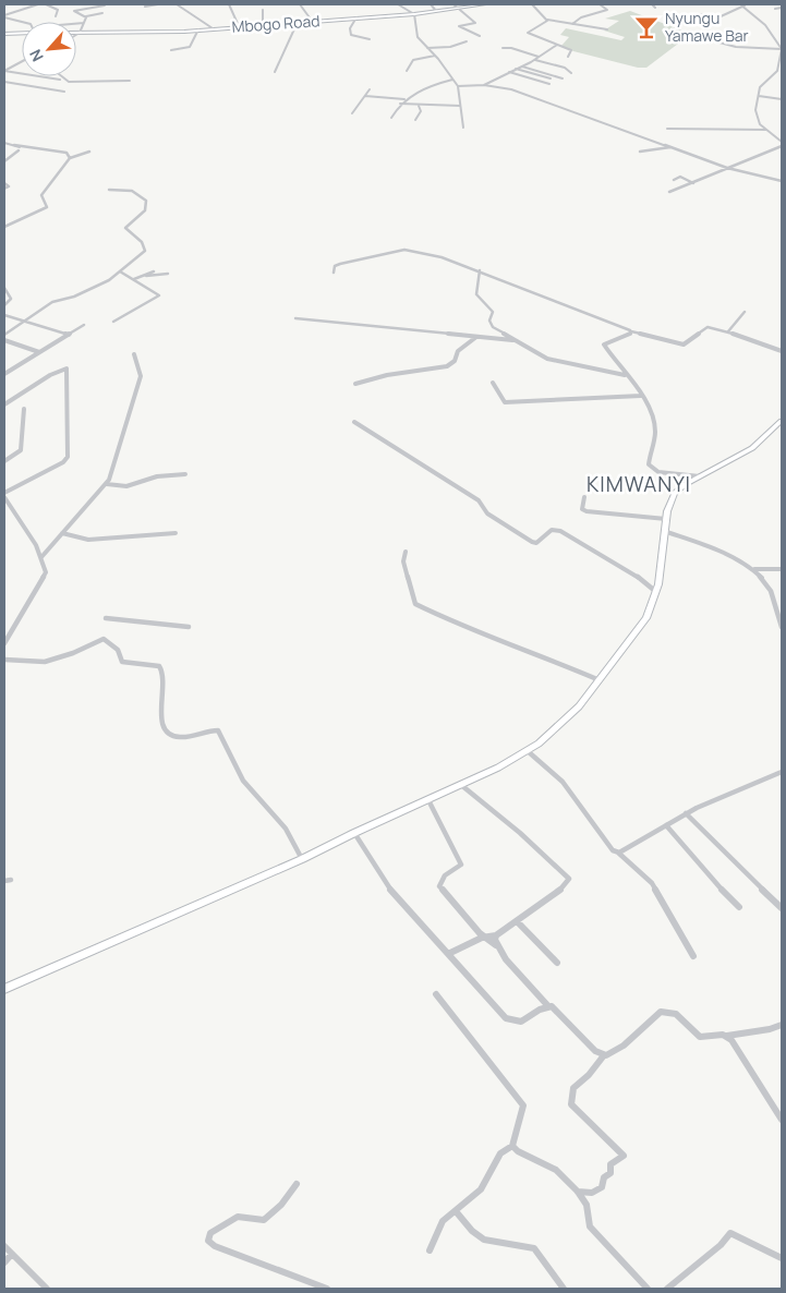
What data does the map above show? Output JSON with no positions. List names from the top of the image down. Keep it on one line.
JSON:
{"streets":{"street":["Mbogo Road"]},"districts":["KIMWANYI"],"places":{"bar":["Nyungu Yamawe Bar"]},"north":"bottom left"}
